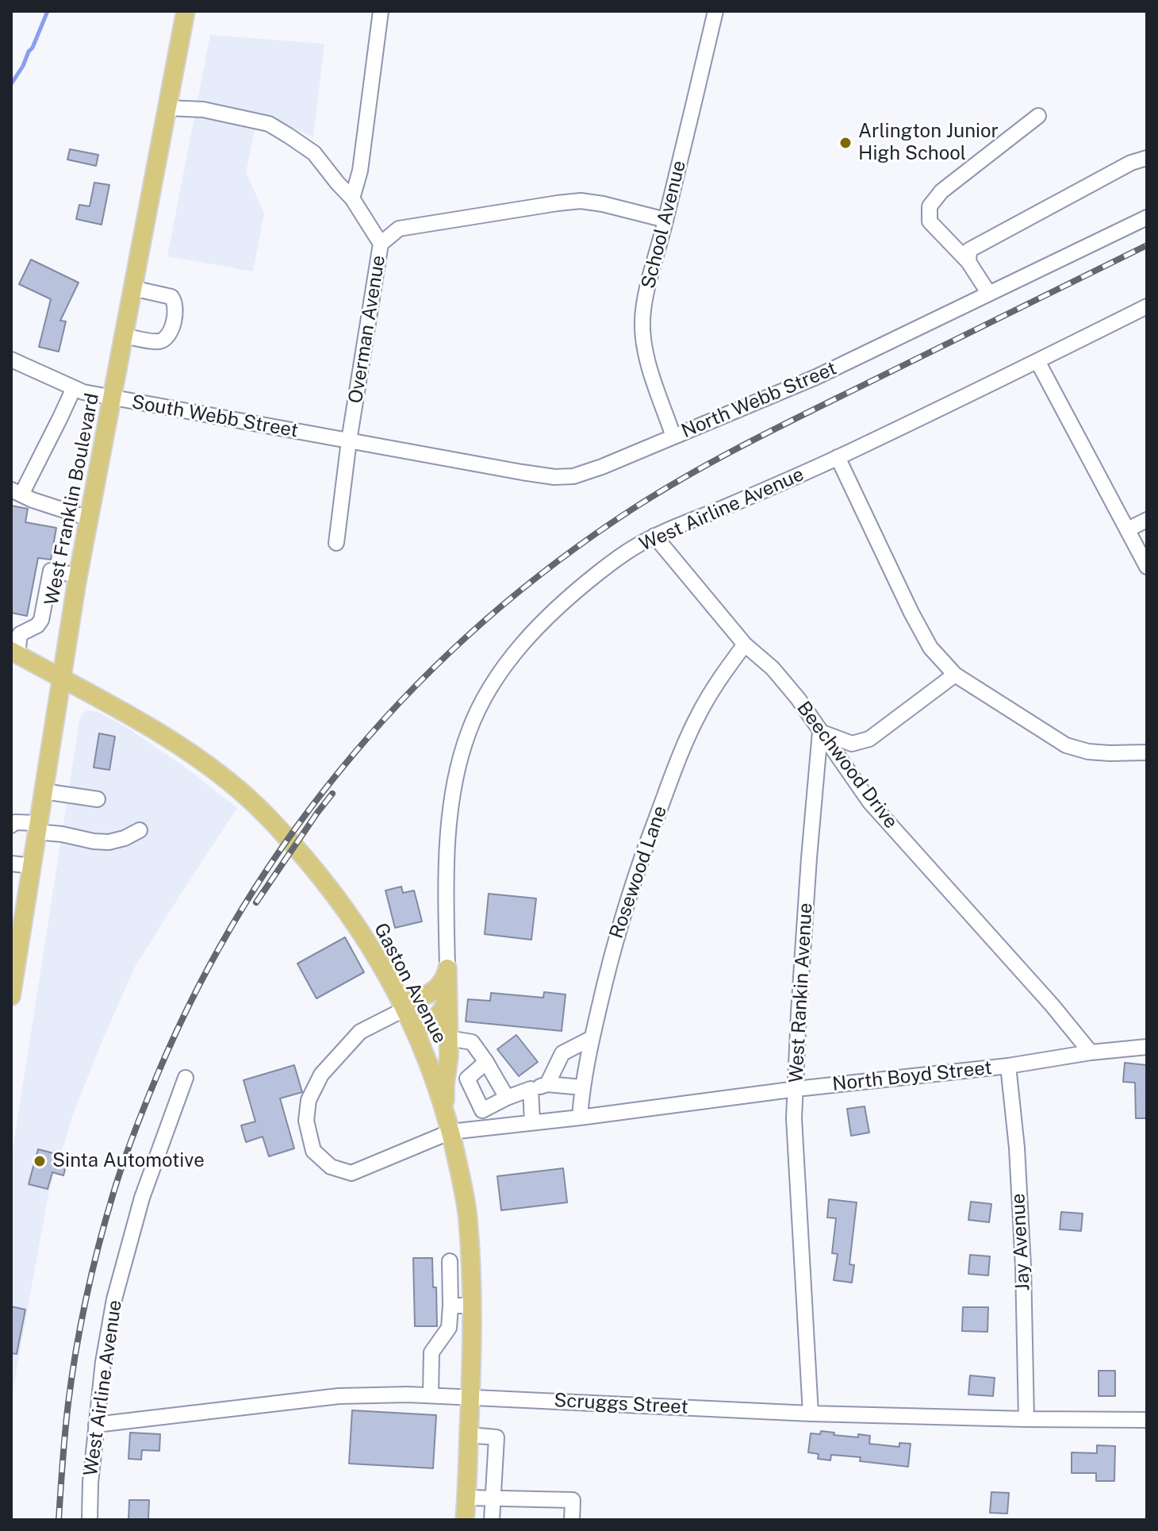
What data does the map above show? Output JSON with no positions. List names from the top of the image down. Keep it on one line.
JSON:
{"streets":{"main road":["West Franklin Boulevard","Gaston Avenue"],"street":["School Avenue","Overman Avenue","North Webb Street","South Webb Street","West Airline Avenue","Beechwood Drive","Rosewood Lane","West Rankin Avenue","North Boyd Street","Jay Avenue","Scruggs Street"]},"crossings":[["School Avenue","North Webb Street"],["Overman Avenue","North Webb Street"],["Overman Avenue","South Webb Street"],["Overman Avenue","West Franklin Boulevard"],["North Webb Street","South Webb Street"],["South Webb Street","West Franklin Boulevard"],["West Franklin Boulevard","Gaston Avenue"],["West Airline Avenue","Beechwood Drive"],["West Airline Avenue","Scruggs Street"],["Beechwood Drive","Rosewood Lane"],["Beechwood Drive","West Rankin Avenue"],["Beechwood Drive","North Boyd Street"],["Rosewood Lane","North Boyd Street"],["Gaston Avenue","North Boyd Street"],["Gaston Avenue","Scruggs Street"],["West Rankin Avenue","North Boyd Street"],["West Rankin Avenue","Scruggs Street"],["North Boyd Street","Jay Avenue"],["Jay Avenue","Scruggs Street"]],"places":["Arlington Junior High School","Sinta Automotive"]}
